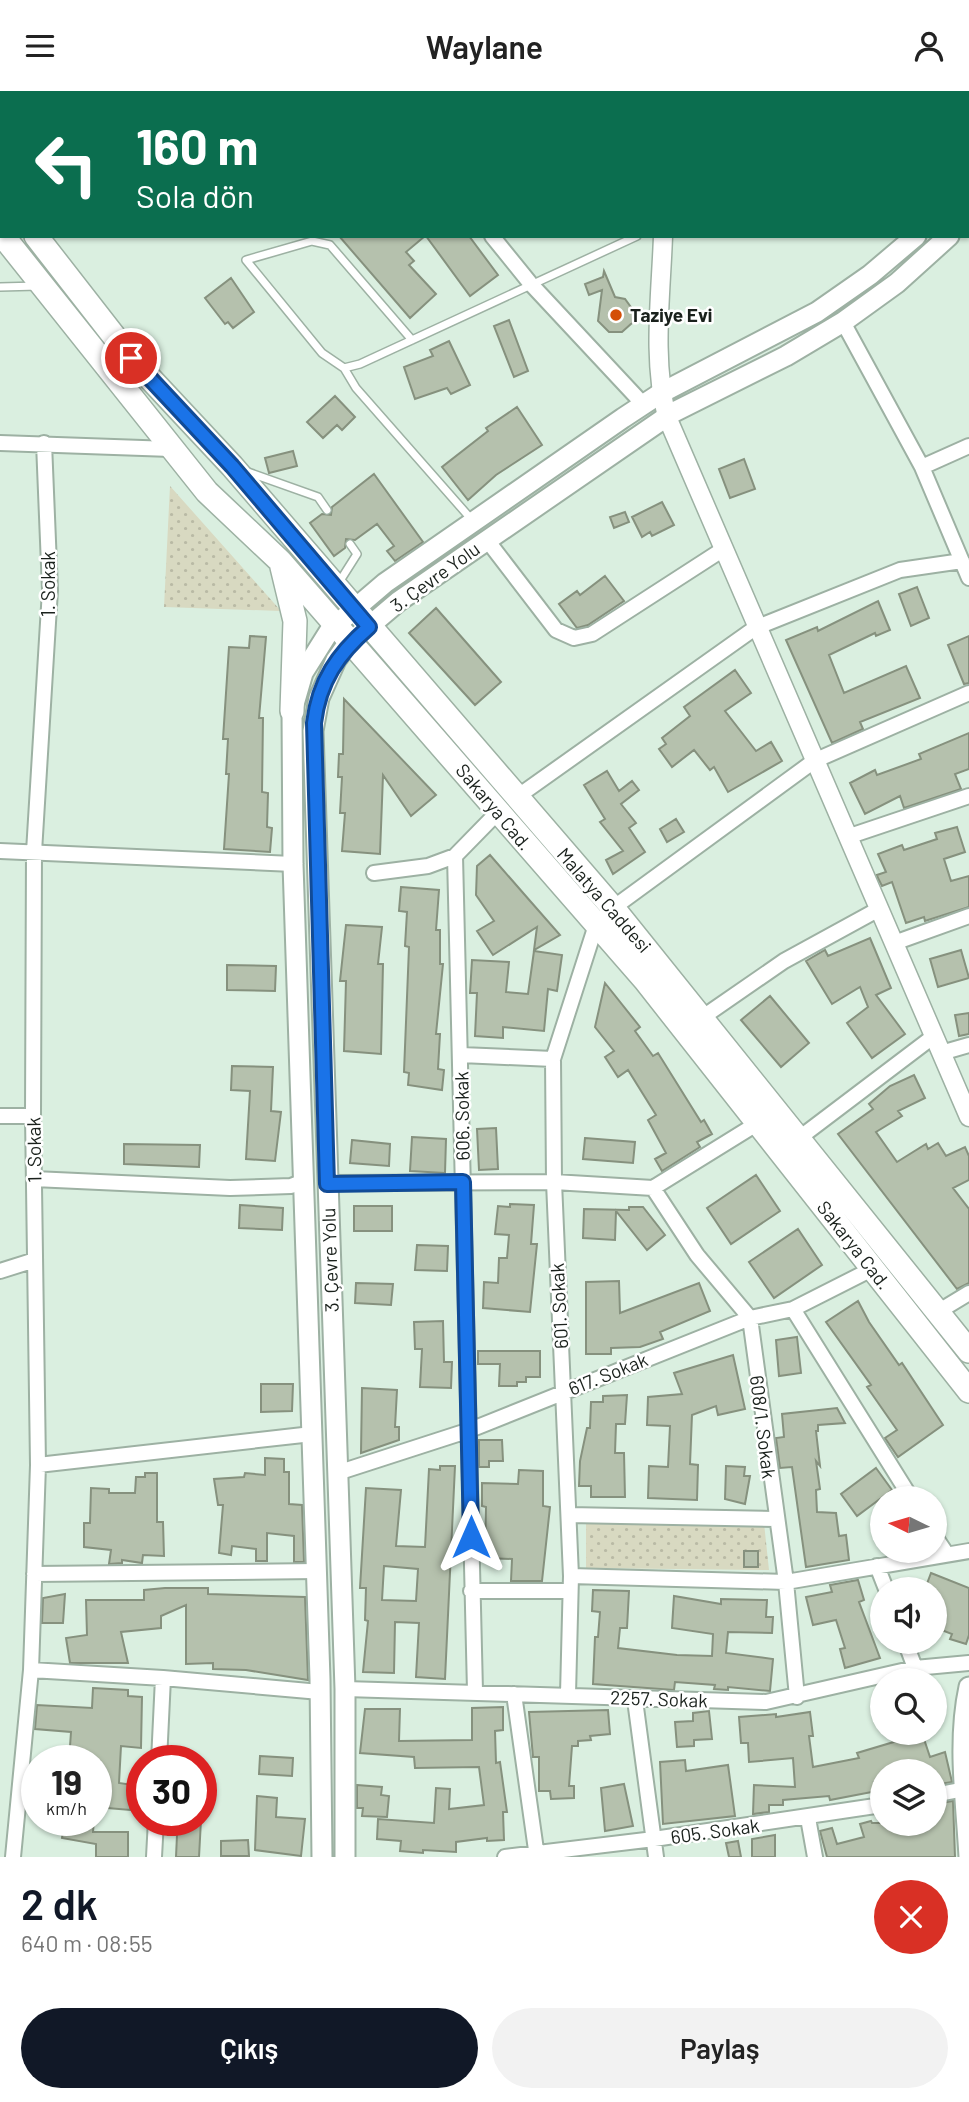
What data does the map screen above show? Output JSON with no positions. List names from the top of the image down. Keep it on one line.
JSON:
{"streets":{"main road":["3. Çevre Yolu","Sakarya Cad.","Malatya Caddesi"],"street":["1. Sokak","606. Sokak","601. Sokak","617. Sokak","608/1. Sokak","2257. Sokak","605. Sokak"]},"crossings":[["3. Çevre Yolu","Sakarya Cad."],["3. Çevre Yolu","617. Sokak"],["3. Çevre Yolu","2257. Sokak"],["Sakarya Cad.","Malatya Caddesi"],["Sakarya Cad.","601. Sokak"],["Sakarya Cad.","617. Sokak"],["606. Sokak","617. Sokak"],["606. Sokak","2257. Sokak"],["601. Sokak","617. Sokak"],["601. Sokak","2257. Sokak"],["617. Sokak","608/1. Sokak"],["608/1. Sokak","2257. Sokak"]],"places":["Taziye Evi"],"north":"left","page":{"header":"Waylane","turn":["160 m","Sola dön"],"speed":"19 km/h","limit":"30","heading":["2 dk","640 m · 08:55"],"buttons":["Çıkış","Paylaş"]}}
